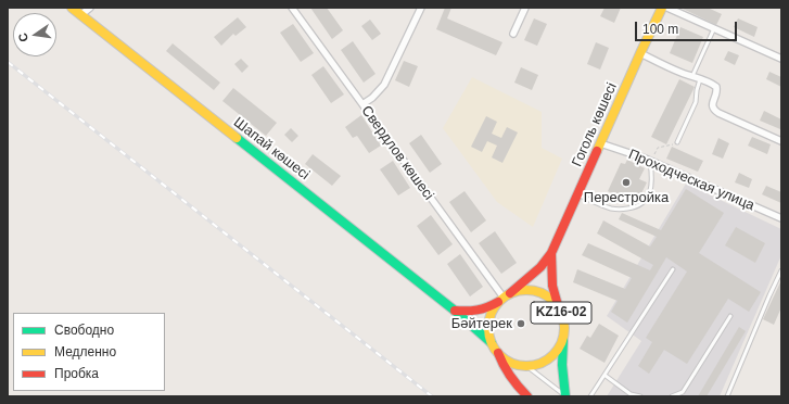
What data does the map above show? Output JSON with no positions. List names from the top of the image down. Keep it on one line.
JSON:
{"streets":{"main road":["Гоголь көшесі","Шапай көшесі","KZ16-02"],"street":["Свердлов көшесі","Проходческая улица"]},"crossings":[["Гоголь көшесі","Проходческая улица"],["Шапай көшесі","Свердлов көшесі"],["Шапай көшесі","KZ16-02"],["Свердлов көшесі","KZ16-02"]],"places":["Перестройка","Бәйтерек"],"legend":["Свободно","Медленно","Пробка"],"scale_bar":"100 m","north":"left"}
